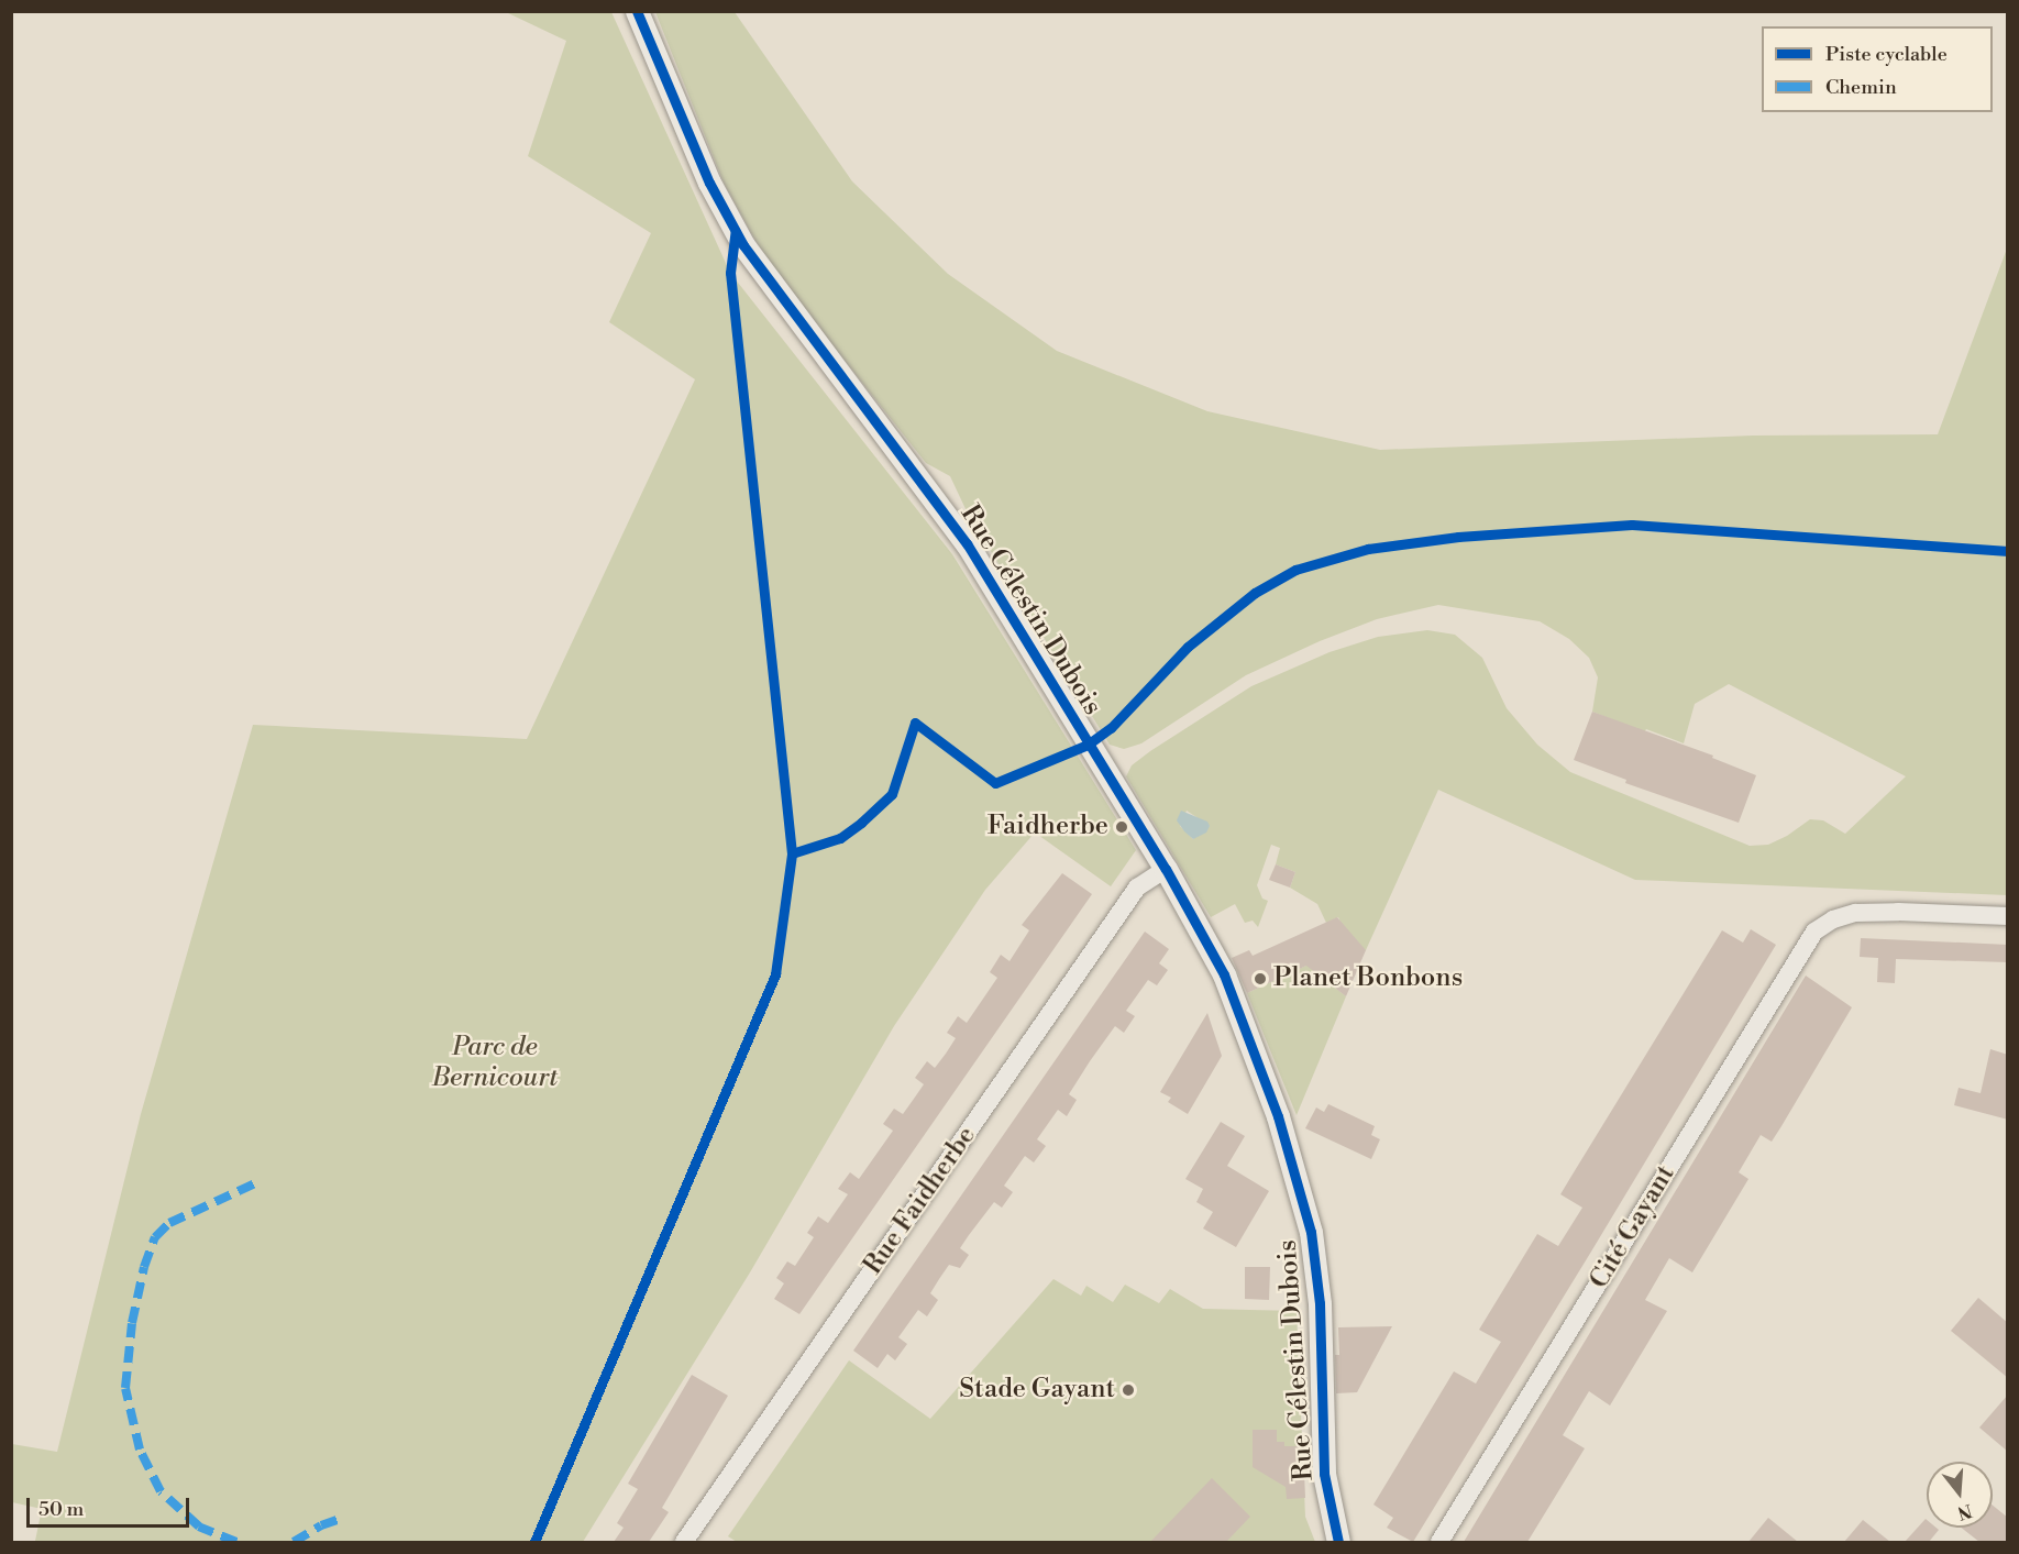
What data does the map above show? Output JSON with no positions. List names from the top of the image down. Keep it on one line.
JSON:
{"streets":{"street":["Rue Célestin Dubois","Rue Faidherbe","Cité Gayant"]},"crossings":[["Rue Célestin Dubois","Rue Faidherbe"]],"parks":["Parc de Bernicourt"],"places":["Faidherbe","Planet Bonbons","Stade Gayant"],"legend":["Piste cyclable","Chemin"],"scale_bar":"50 m","north":"bottom"}
